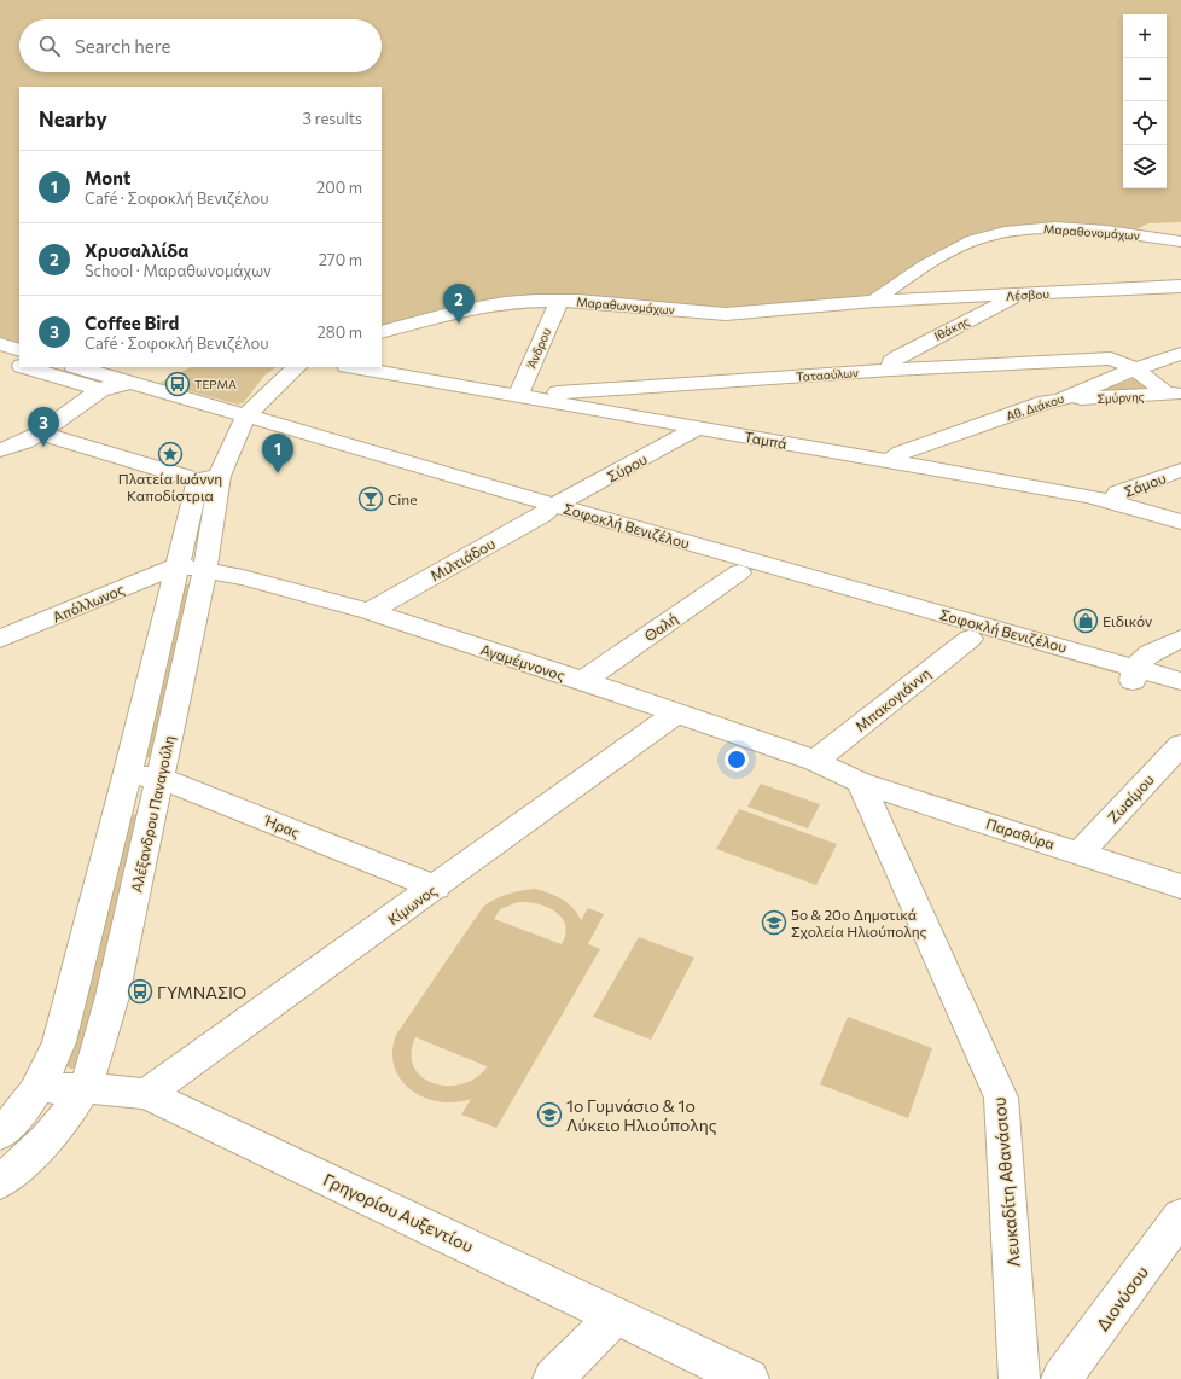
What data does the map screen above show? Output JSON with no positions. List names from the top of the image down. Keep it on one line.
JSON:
{"streets":{"street":["Μαραθονομάχων","Λέσβου","Μαραθωνομάχων","Ιθάκης","Άνδρου","Ταταούλων","Σμύρνης","Αθ. Διάκου","Ταμπά","Σύρου","Σάμου","Σοφοκλή Βενιζέλου","Μιλτιάδου","Απόλλωνος","Θαλή","Αγαμέμνονος","Μπακογιάννη","Ζωσίμου","Αλέξανδρου Παναγούλη","Ήρας","Παραθύρα","Κίμωνος","Λευκαδίτη Αθανάσιου","Γρηγορίου Αυξεντίου","Διονύσου"]},"crossings":[["Μαραθονομάχων","Λέσβου"],["Μαραθονομάχων","Μαραθωνομάχων"],["Λέσβου","Μαραθωνομάχων"],["Λέσβου","Ιθάκης"],["Μαραθωνομάχων","Άνδρου"],["Ιθάκης","Ταταούλων"],["Άνδρου","Ταταούλων"],["Άνδρου","Ταμπά"],["Ταταούλων","Σμύρνης"],["Ταταούλων","Αθ. Διάκου"],["Ταταούλων","Ταμπά"],["Σμύρνης","Αθ. Διάκου"],["Αθ. Διάκου","Ταμπά"],["Ταμπά","Σύρου"],["Ταμπά","Σάμου"],["Σύρου","Σοφοκλή Βενιζέλου"],["Σύρου","Μιλτιάδου"],["Σοφοκλή Βενιζέλου","Μιλτιάδου"],["Σοφοκλή Βενιζέλου","Θαλή"],["Σοφοκλή Βενιζέλου","Μπακογιάννη"],["Σοφοκλή Βενιζέλου","Αλέξανδρου Παναγούλη"],["Μιλτιάδου","Αγαμέμνονος"],["Απόλλωνος","Αγαμέμνονος"],["Απόλλωνος","Αλέξανδρου Παναγούλη"],["Θαλή","Αγαμέμνονος"],["Αγαμέμνονος","Μπακογιάννη"],["Αγαμέμνονος","Αλέξανδρου Παναγούλη"],["Αγαμέμνονος","Παραθύρα"],["Αγαμέμνονος","Κίμωνος"],["Αγαμέμνονος","Λευκαδίτη Αθανάσιου"],["Ζωσίμου","Παραθύρα"],["Αλέξανδρου Παναγούλη","Ήρας"],["Αλέξανδρου Παναγούλη","Γρηγορίου Αυξεντίου"],["Ήρας","Κίμωνος"],["Παραθύρα","Λευκαδίτη Αθανάσιου"],["Κίμωνος","Γρηγορίου Αυξεντίου"]],"places":{"bus stop":["ΤΕΡΜΑ","ΓΥΜΝΑΣΙΟ"],"place":["Πλατεία Ιωάννη Καποδίστρια"],"bar":["Cine"],"shop":["Ειδικόν"],"school or university":["5ο & 20ο Δημοτικά Σχολεία Ηλιούπολης","1ο Γυμνάσιο & 1ο Λύκειο Ηλιούπολης"]},"page":{"map_buttons":["+","−"],"search":"Search here","heading":["Nearby","3 results"],"list":[{"mark":"1","name":"Mont","note":"Café · Σοφοκλή Βενιζέλου","value":"200 m"},{"mark":"2","name":"Χρυσαλλίδα","note":"School · Μαραθωνομάχων","value":"270 m"},{"mark":"3","name":"Coffee Bird","note":"Café · Σοφοκλή Βενιζέλου","value":"280 m"}],"pins":["2","3","1"]}}
